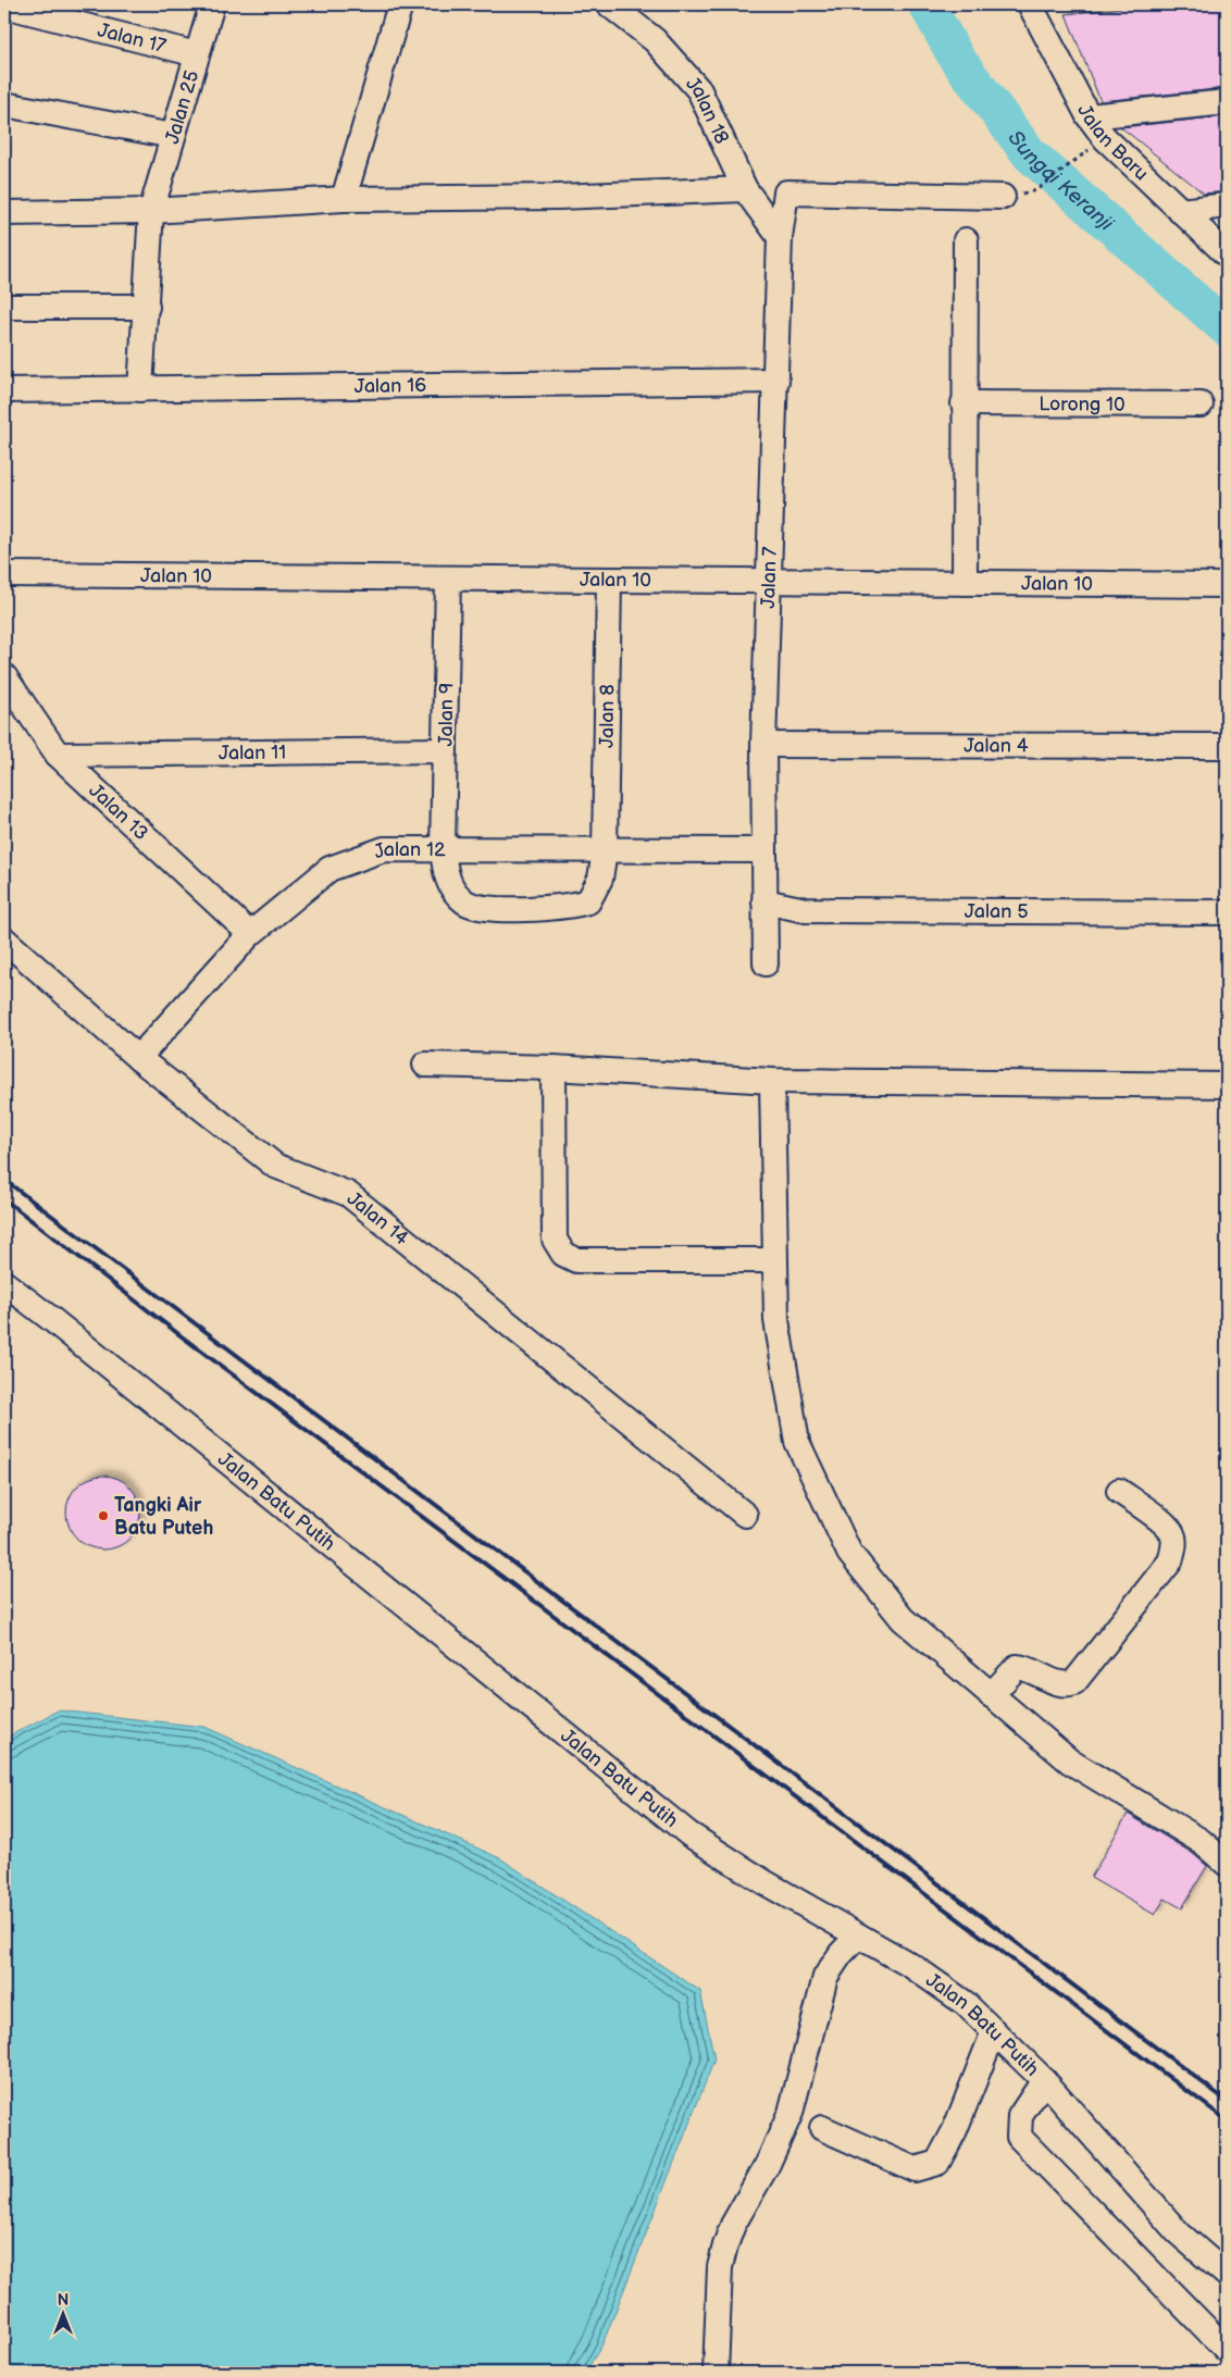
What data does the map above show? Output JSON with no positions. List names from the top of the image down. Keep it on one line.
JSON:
{"streets":{"street":["Jalan 17","Jalan 25","Jalan 18","Jalan Baru","Jalan 16","Lorong 10","Jalan 10","Jalan 7","Jalan 9","Jalan 8","Jalan 4","Jalan 11","Jalan 13","Jalan 12","Jalan 5","Jalan 14","Jalan Batu Putih"]},"crossings":[["Jalan 17","Jalan 25"],["Jalan 25","Jalan 16"],["Jalan 18","Jalan 7"],["Jalan 16","Jalan 7"],["Jalan 10","Jalan 7"],["Jalan 10","Jalan 9"],["Jalan 10","Jalan 8"],["Jalan 7","Jalan 4"],["Jalan 7","Jalan 12"],["Jalan 7","Jalan 5"],["Jalan 9","Jalan 8"],["Jalan 9","Jalan 11"],["Jalan 9","Jalan 12"],["Jalan 8","Jalan 12"],["Jalan 11","Jalan 13"],["Jalan 13","Jalan 12"],["Jalan 12","Jalan 14"]],"water":["Sungai Keranji"],"places":["Tangki Air Batu Puteh"],"north":"top"}
